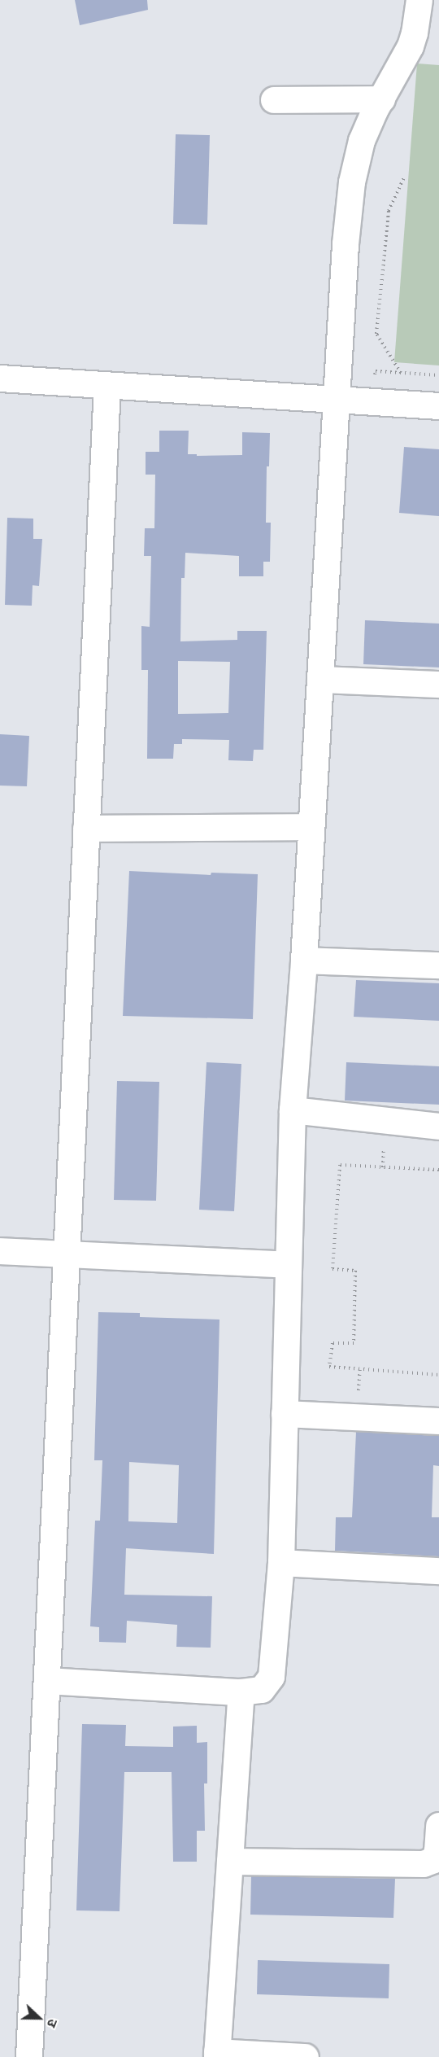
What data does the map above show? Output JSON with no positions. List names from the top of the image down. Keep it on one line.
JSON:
{"north":"right"}
